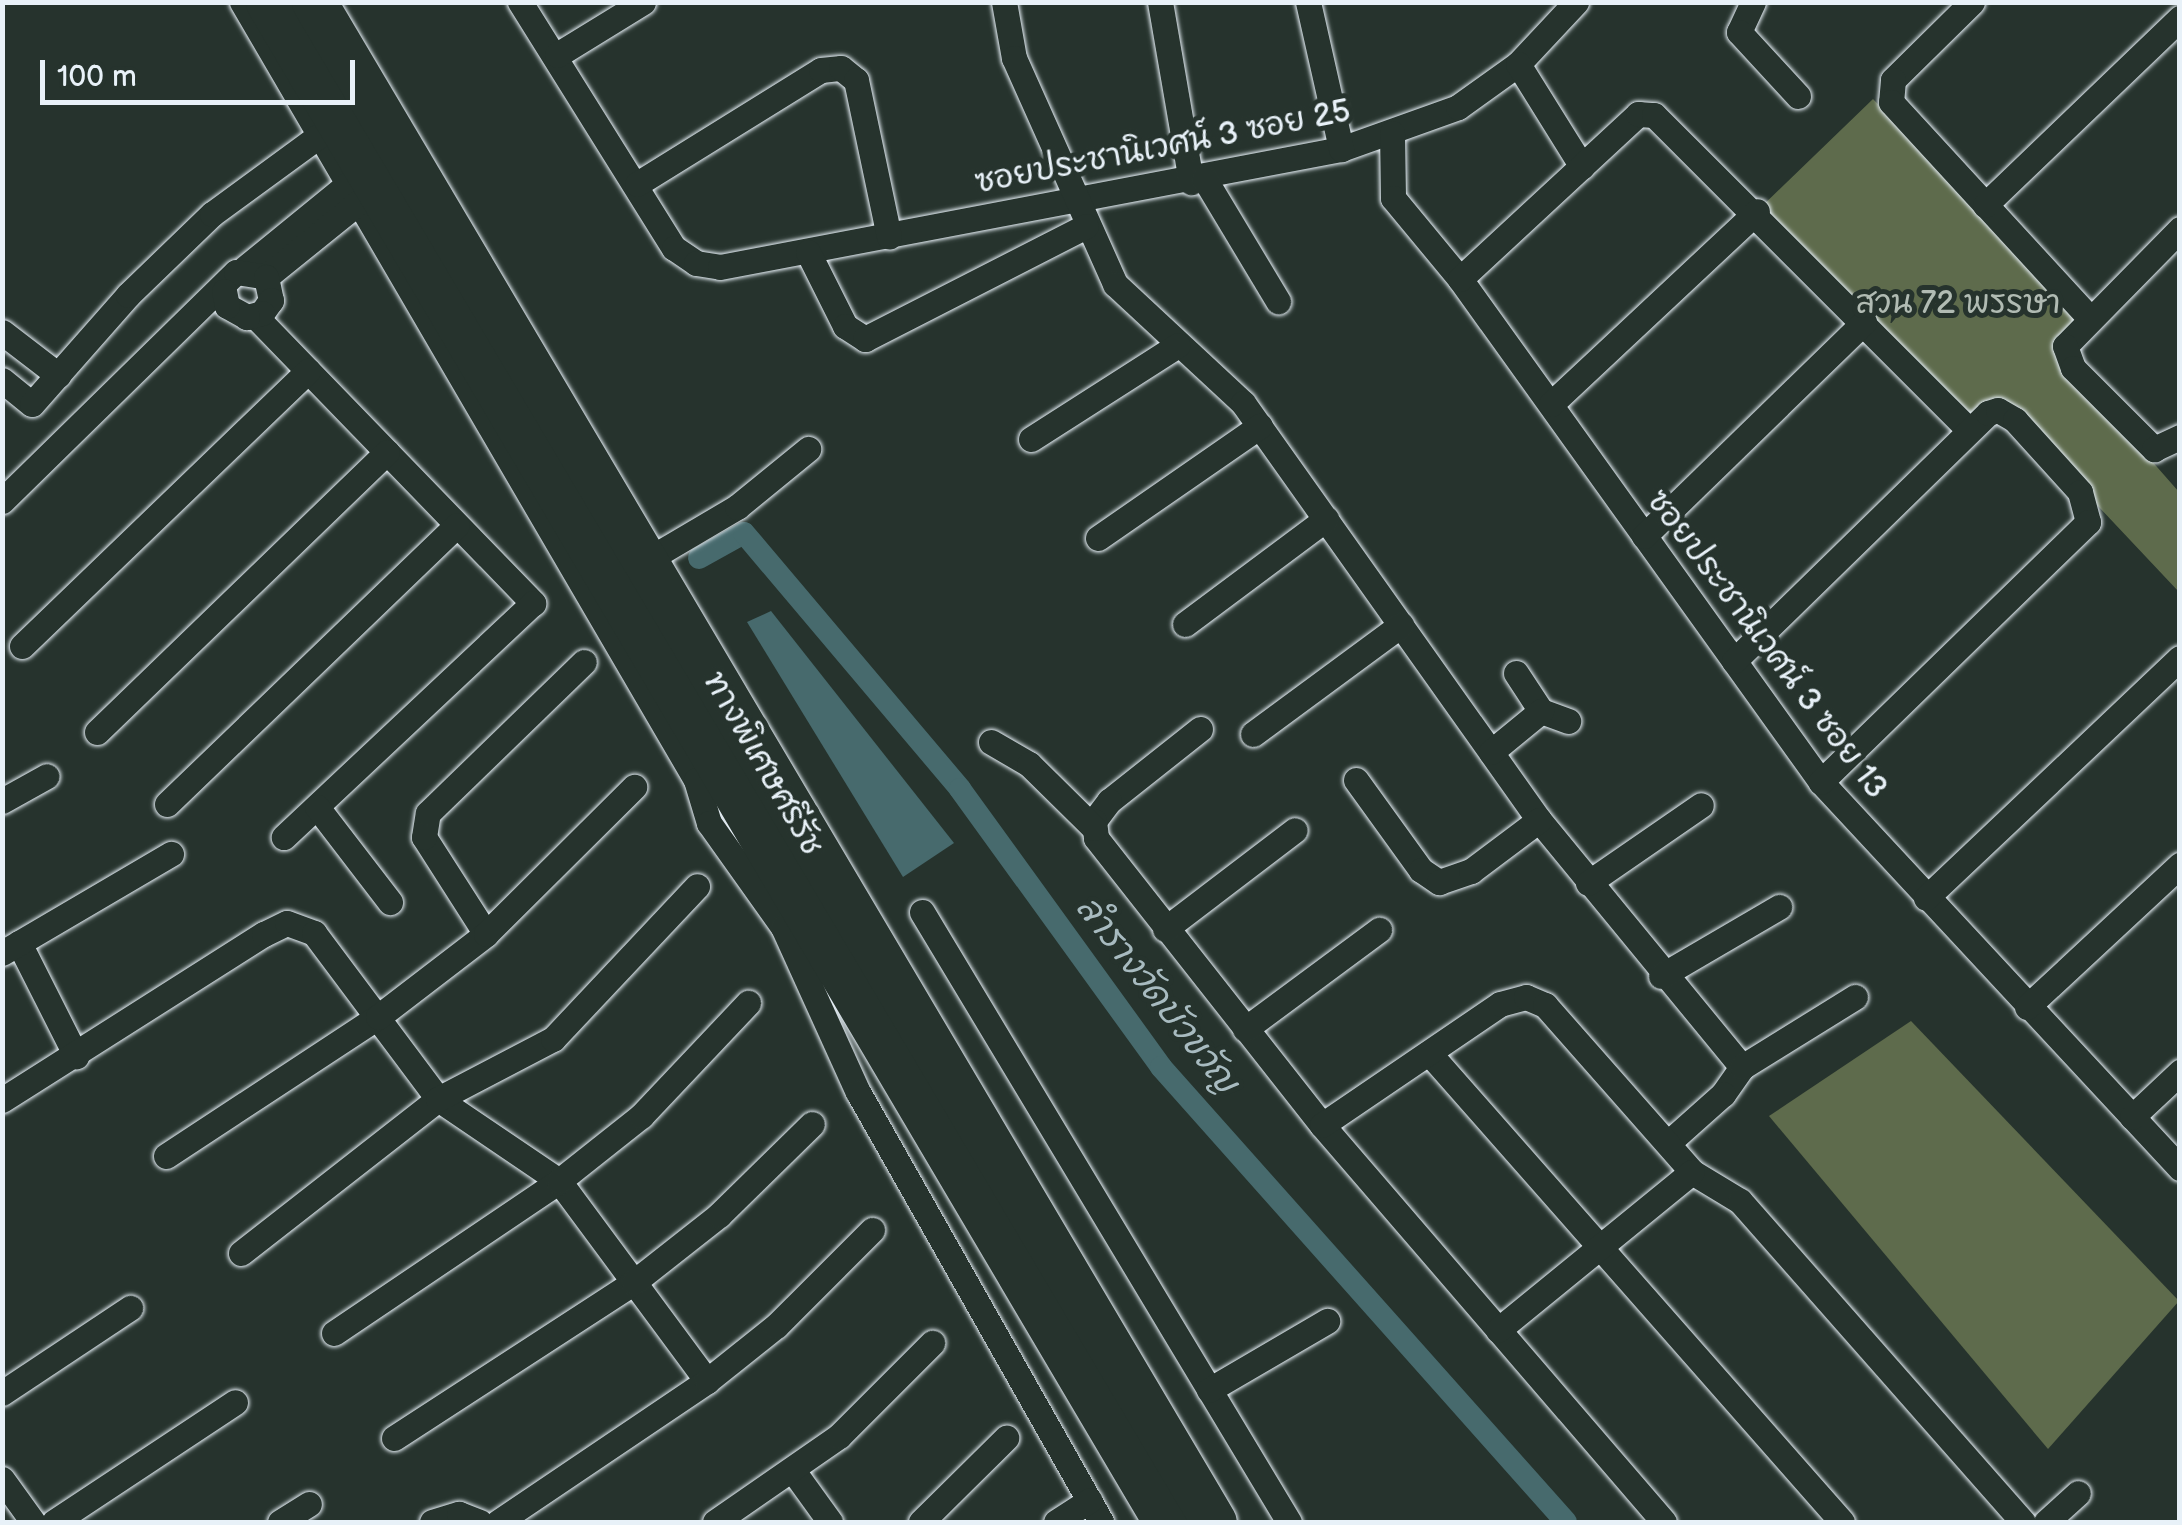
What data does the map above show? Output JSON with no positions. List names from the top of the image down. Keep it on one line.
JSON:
{"streets":{"highway":["ทางพิเศษศรีรัช"],"street":["ซอยประชานิเวศน์ 3 ซอย 25","ซอยประชานิเวศน์ 3 ซอย 13"]},"crossings":[["ซอยประชานิเวศน์ 3 ซอย 25","ซอยประชานิเวศน์ 3 ซอย 13"]],"water":["ลำรางวัดบัวขวัญ"],"parks":["สวน 72 พรรษา"],"scale_bar":"100 m"}
